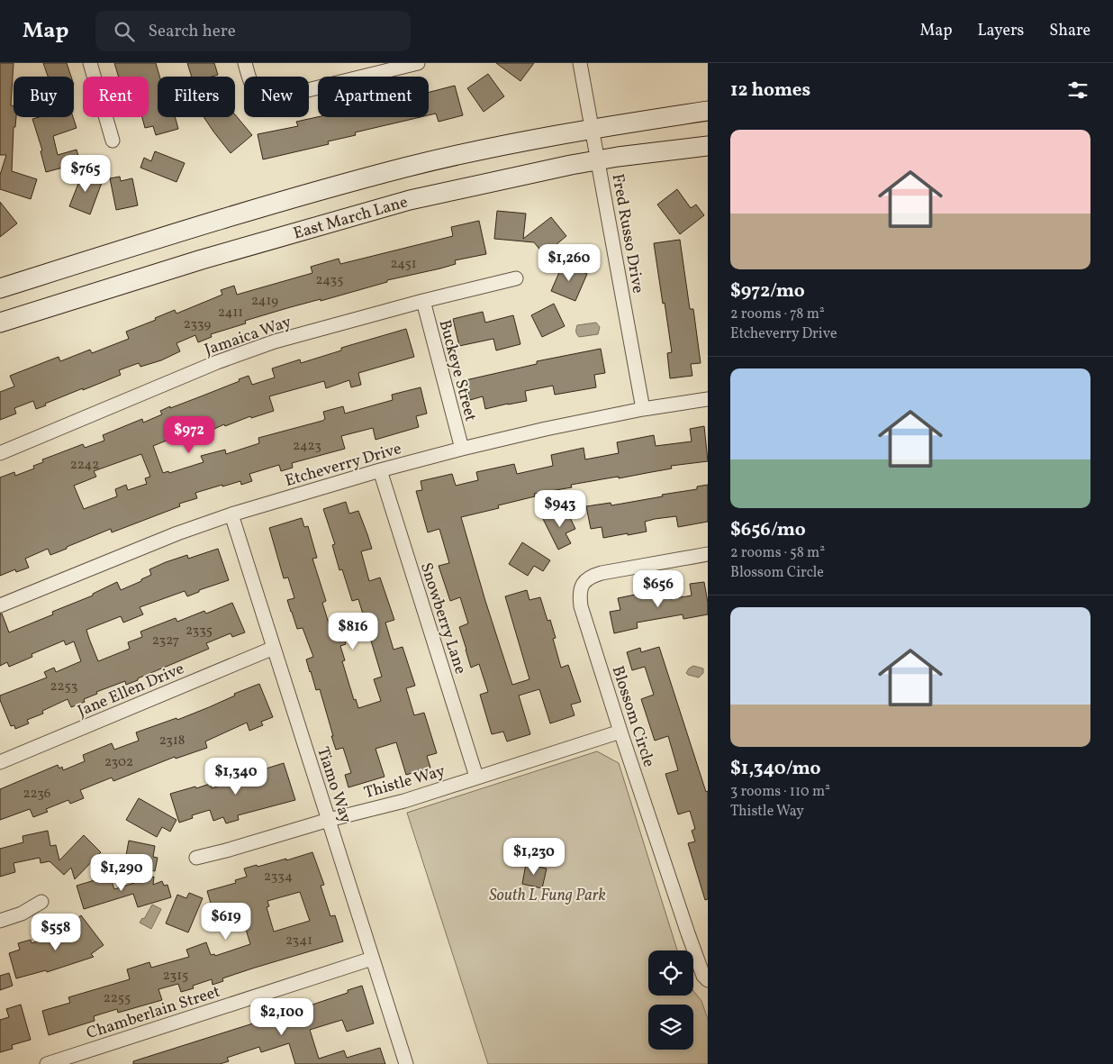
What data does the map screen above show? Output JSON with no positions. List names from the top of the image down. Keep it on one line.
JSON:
{"streets":{"main road":["East March Lane"],"street":["Fred Russo Drive","Jamaica Way","Buckeye Street","Etcheverry Drive","Snowberry Lane","Jane Ellen Drive","Blossom Circle","Thistle Way","Tiamo Way","Chamberlain Street"]},"crossings":[["East March Lane","Fred Russo Drive"],["Fred Russo Drive","Etcheverry Drive"],["Jamaica Way","Buckeye Street"],["Buckeye Street","Etcheverry Drive"],["Etcheverry Drive","Snowberry Lane"],["Etcheverry Drive","Tiamo Way"],["Snowberry Lane","Thistle Way"],["Jane Ellen Drive","Tiamo Way"],["Blossom Circle","Thistle Way"],["Thistle Way","Tiamo Way"],["Tiamo Way","Chamberlain Street"]],"parks":["South L Fung Park"],"house_numbers":["2451","2435","2419","2411","2339","2423","2242","2335","2327","2253","2318","2302","2236","2334","2341","2315","2255"],"page":{"header":"Map","search":"Search here","nav":["Map","Layers","Share"],"heading":"12 homes","chip":["Buy","Rent","Filters","New","Apartment"],"list":[{"name":"$972/mo","note":"2 rooms · 78 m² · Etcheverry Drive"},{"name":"$656/mo","note":"2 rooms · 58 m² · Blossom Circle"},{"name":"$1,340/mo","note":"3 rooms · 110 m² · Thistle Way"}],"price":["$765","$1,260","$972","$943","$656","$816","$1,340","$1,230","$1,290","$619","$558","$2,100"]}}
